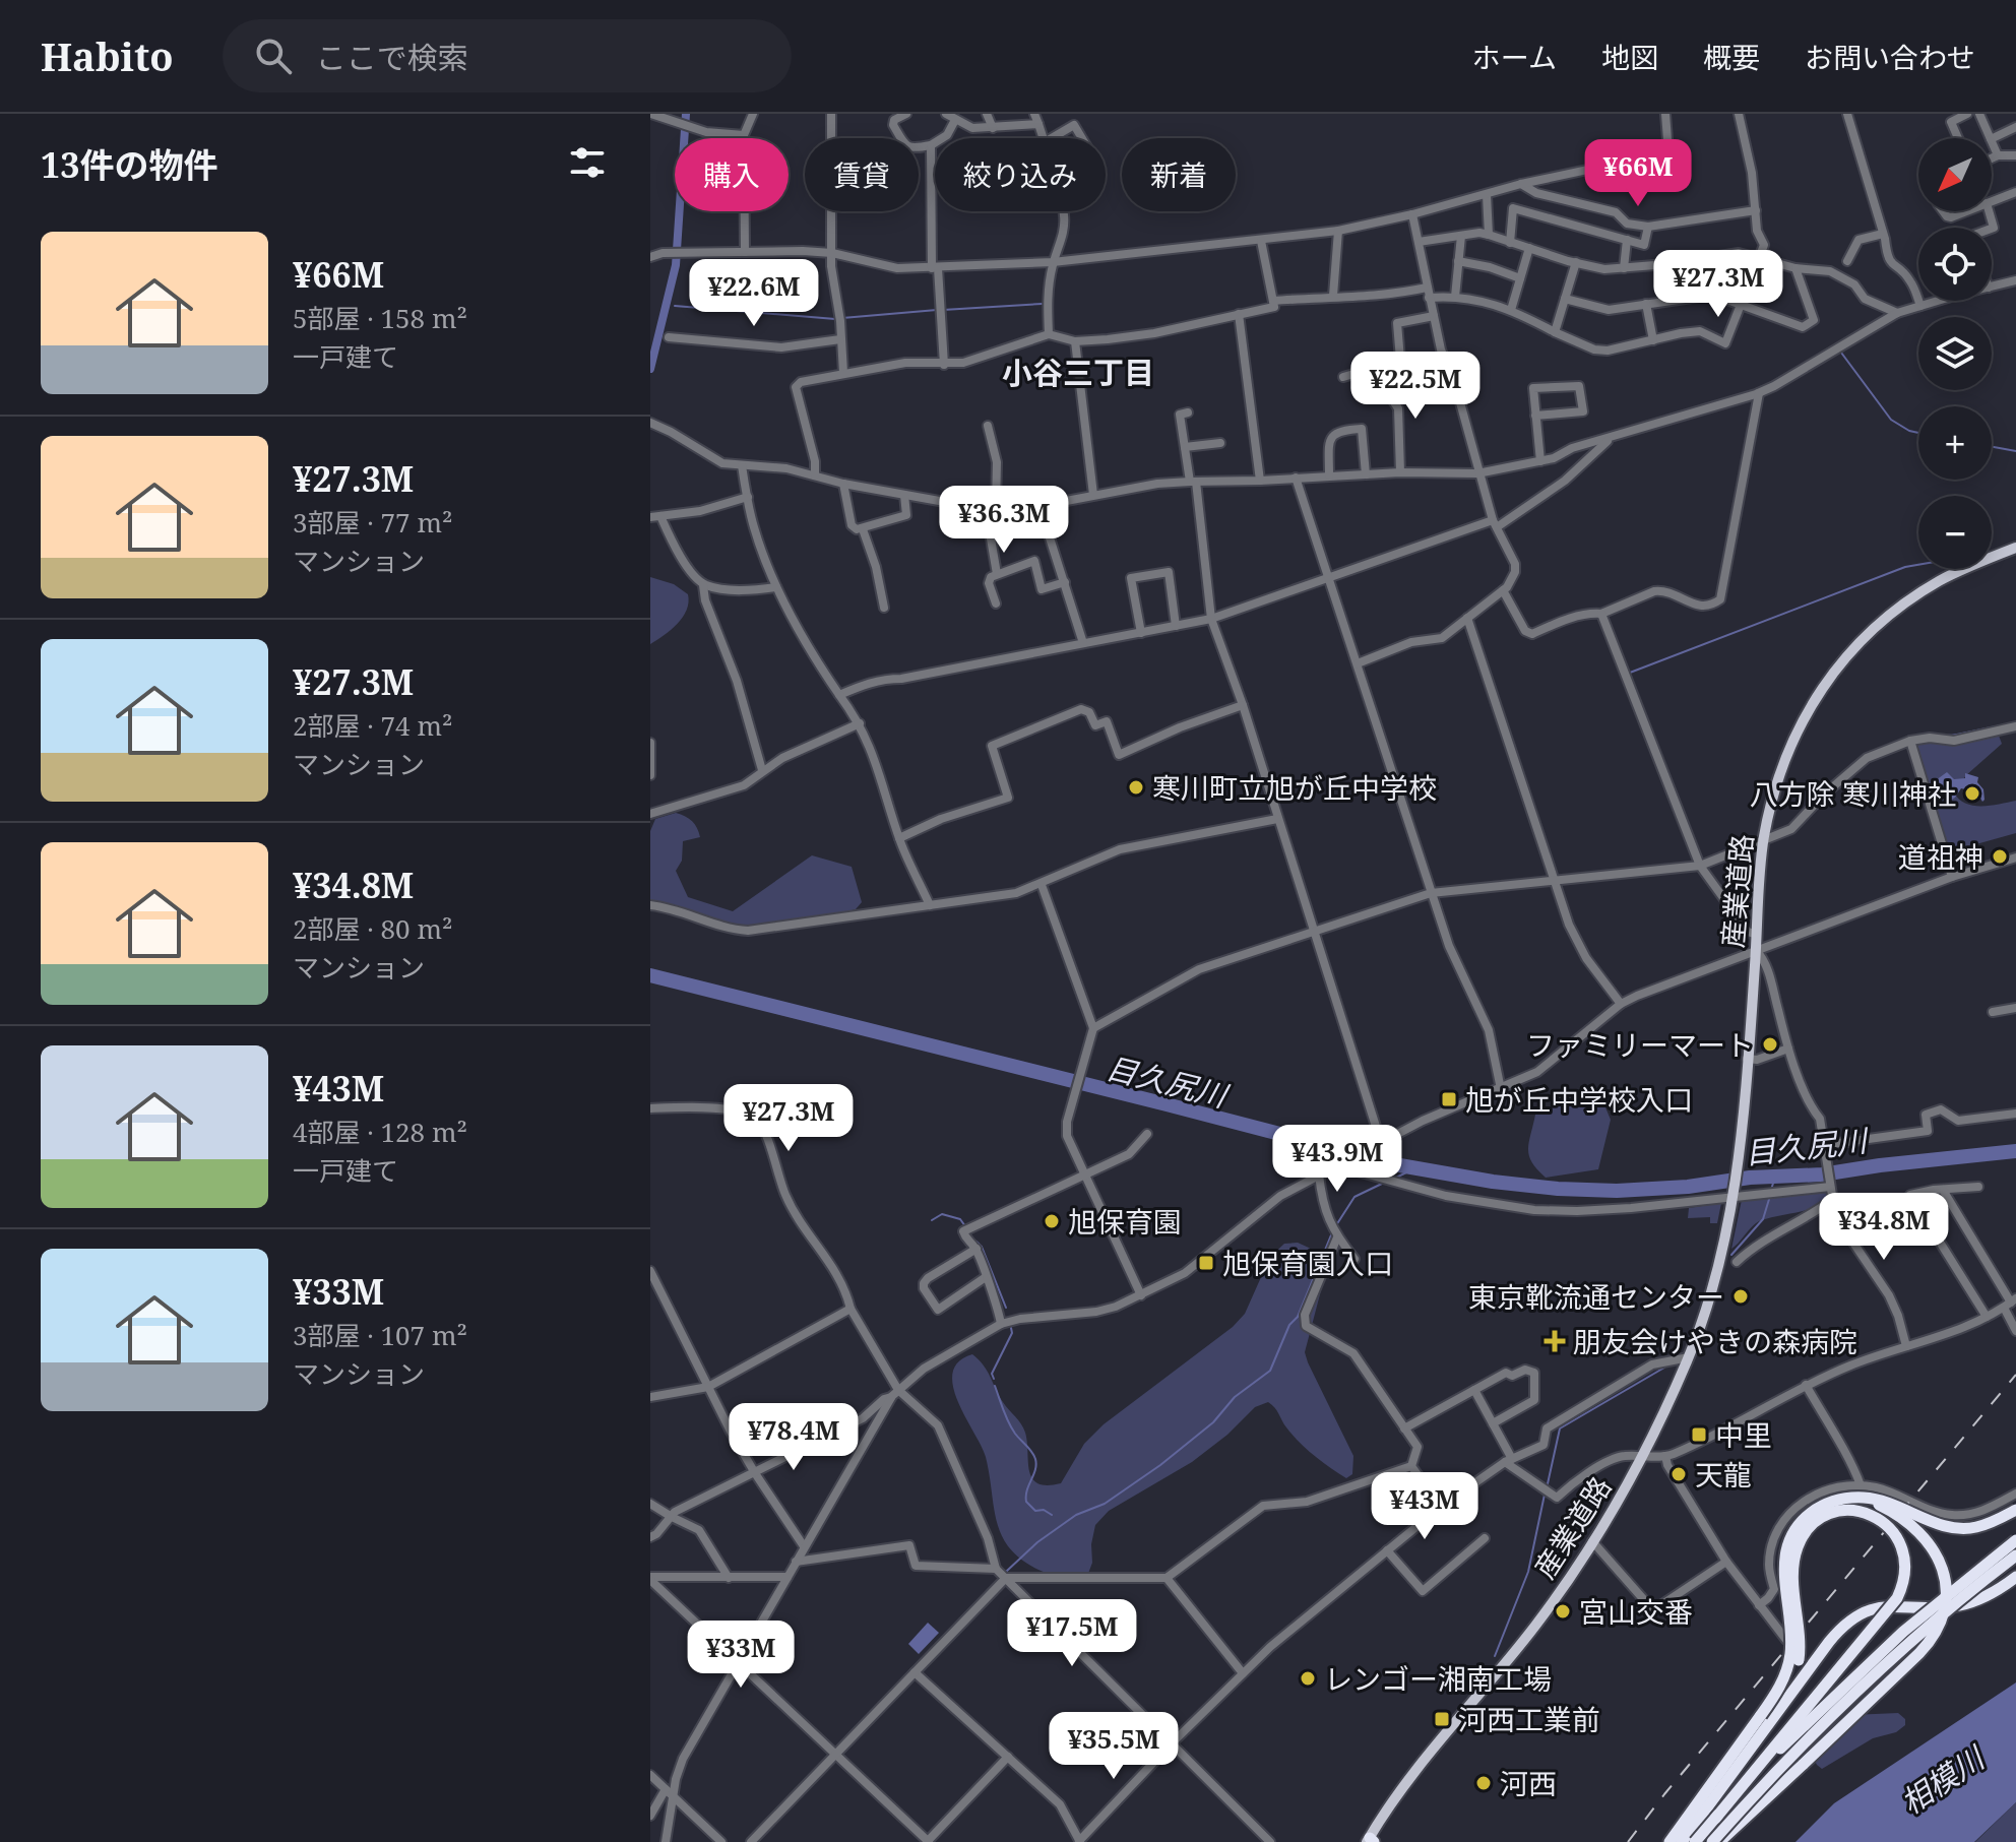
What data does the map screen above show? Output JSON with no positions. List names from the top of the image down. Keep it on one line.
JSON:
{"streets":{"main road":["産業道路"]},"districts":["小谷三丁目"],"water":["目久尻川","相模川"],"places":{"other":["寒川町立旭が丘中学校","八方除 寒川神社","道祖神","ファミリーマート","旭保育園","東京靴流通センター","天龍","宮山交番","レンゴー湘南工場","河西"],"transit":["旭が丘中学校入口","旭保育園入口","中里","河西工業前"],"health":["朋友会けやきの森病院"]},"north":"bottom left","page":{"header":"Habito","search":"ここで検索","nav":["ホーム","地図","概要","お問い合わせ"],"heading":"13件の物件","map_buttons":["+","−"],"chip":["購入","賃貸","絞り込み","新着"],"price":["¥66M","¥27.3M","¥22.6M","¥22.5M","¥36.3M","¥27.3M","¥43.9M","¥34.8M","¥78.4M","¥43M","¥17.5M","¥33M","¥35.5M"],"list":[{"name":"¥66M","note":"5部屋 · 158 m² · 一戸建て"},{"name":"¥27.3M","note":"3部屋 · 77 m² · マンション"},{"name":"¥27.3M","note":"2部屋 · 74 m² · マンション"},{"name":"¥34.8M","note":"2部屋 · 80 m² · マンション"},{"name":"¥43M","note":"4部屋 · 128 m² · 一戸建て"},{"name":"¥33M","note":"3部屋 · 107 m² · マンション"}]}}
